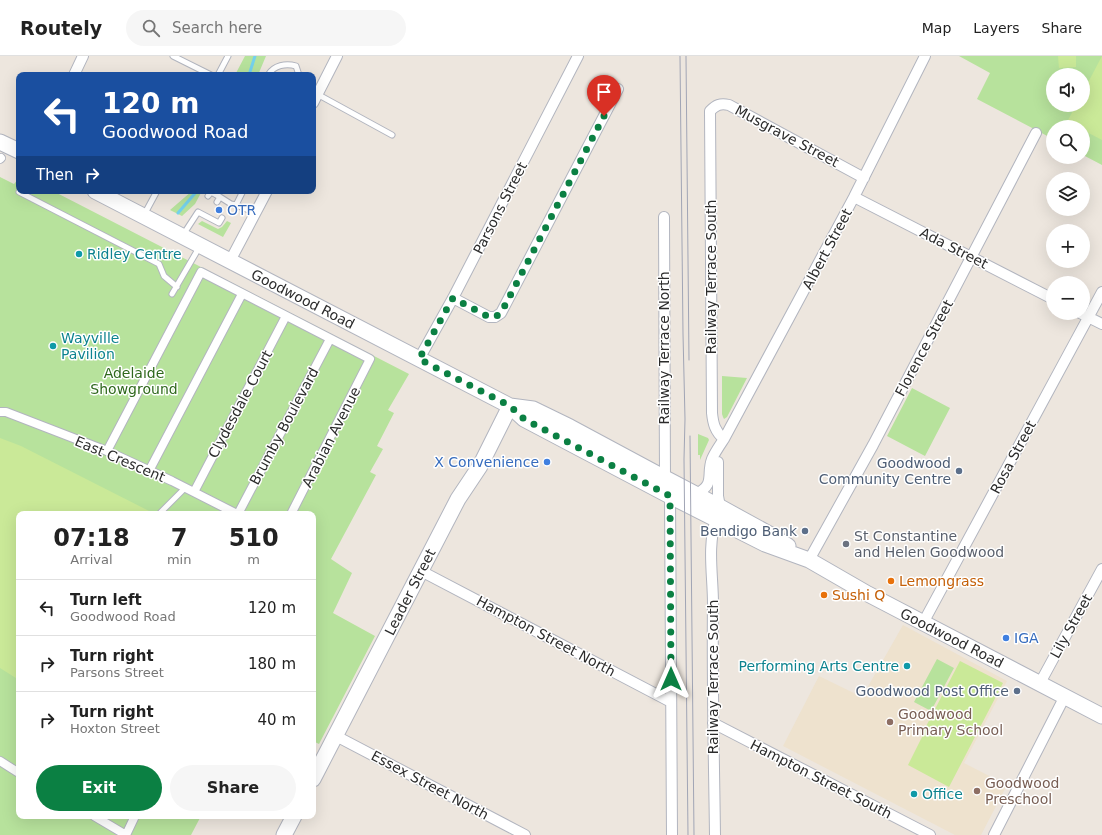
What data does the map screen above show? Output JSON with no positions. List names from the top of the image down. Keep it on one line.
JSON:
{"streets":{"main road":["Goodwood Road","Leader Street"],"street":["Musgrave Street","Parsons Street","Ada Street","Albert Street","Railway Terrace South","Railway Terrace North","Florence Street","Clydesdale Court","Brumby Boulevard","Arabian Avenue","Rosa Street","East Crescent","Lily Street","Hampton Street North","Hampton Street South","Essex Street North"]},"crossings":[["Musgrave Street","Albert Street"],["Musgrave Street","Railway Terrace South"],["Parsons Street","Goodwood Road"],["Ada Street","Albert Street"],["Ada Street","Florence Street"],["Albert Street","Railway Terrace South"],["Albert Street","Goodwood Road"],["Railway Terrace South","Goodwood Road"],["Railway Terrace South","Hampton Street South"],["Goodwood Road","Railway Terrace North"],["Goodwood Road","Florence Street"],["Goodwood Road","Rosa Street"],["Goodwood Road","Leader Street"],["Goodwood Road","Lily Street"],["Clydesdale Court","East Crescent"],["Brumby Boulevard","Arabian Avenue"],["Leader Street","Hampton Street North"],["Leader Street","Essex Street North"]],"parks":["Adelaide Showground"],"places":["OTR","Ridley Centre","Wayville Pavilion","X Convenience","Goodwood Community Centre","Bendigo Bank","St Constantine and Helen Goodwood","Lemongrass","Sushi Q","IGA","Performing Arts Centre","Goodwood Post Office","Goodwood Primary School","Goodwood Preschool","Office"],"page":{"header":"Routely","search":"Search here","nav":["Map","Layers","Share"],"map_buttons":["+","−"],"turn":["120 m","Goodwood Road"],"then":"Then","eta":["07:18","Arrival","7","min","510","m"],"list":[{"name":"Turn left","note":"Goodwood Road","value":"120 m"},{"name":"Turn right","note":"Parsons Street","value":"180 m"},{"name":"Turn right","note":"Hoxton Street","value":"40 m"}],"buttons":["Exit","Share"]}}
